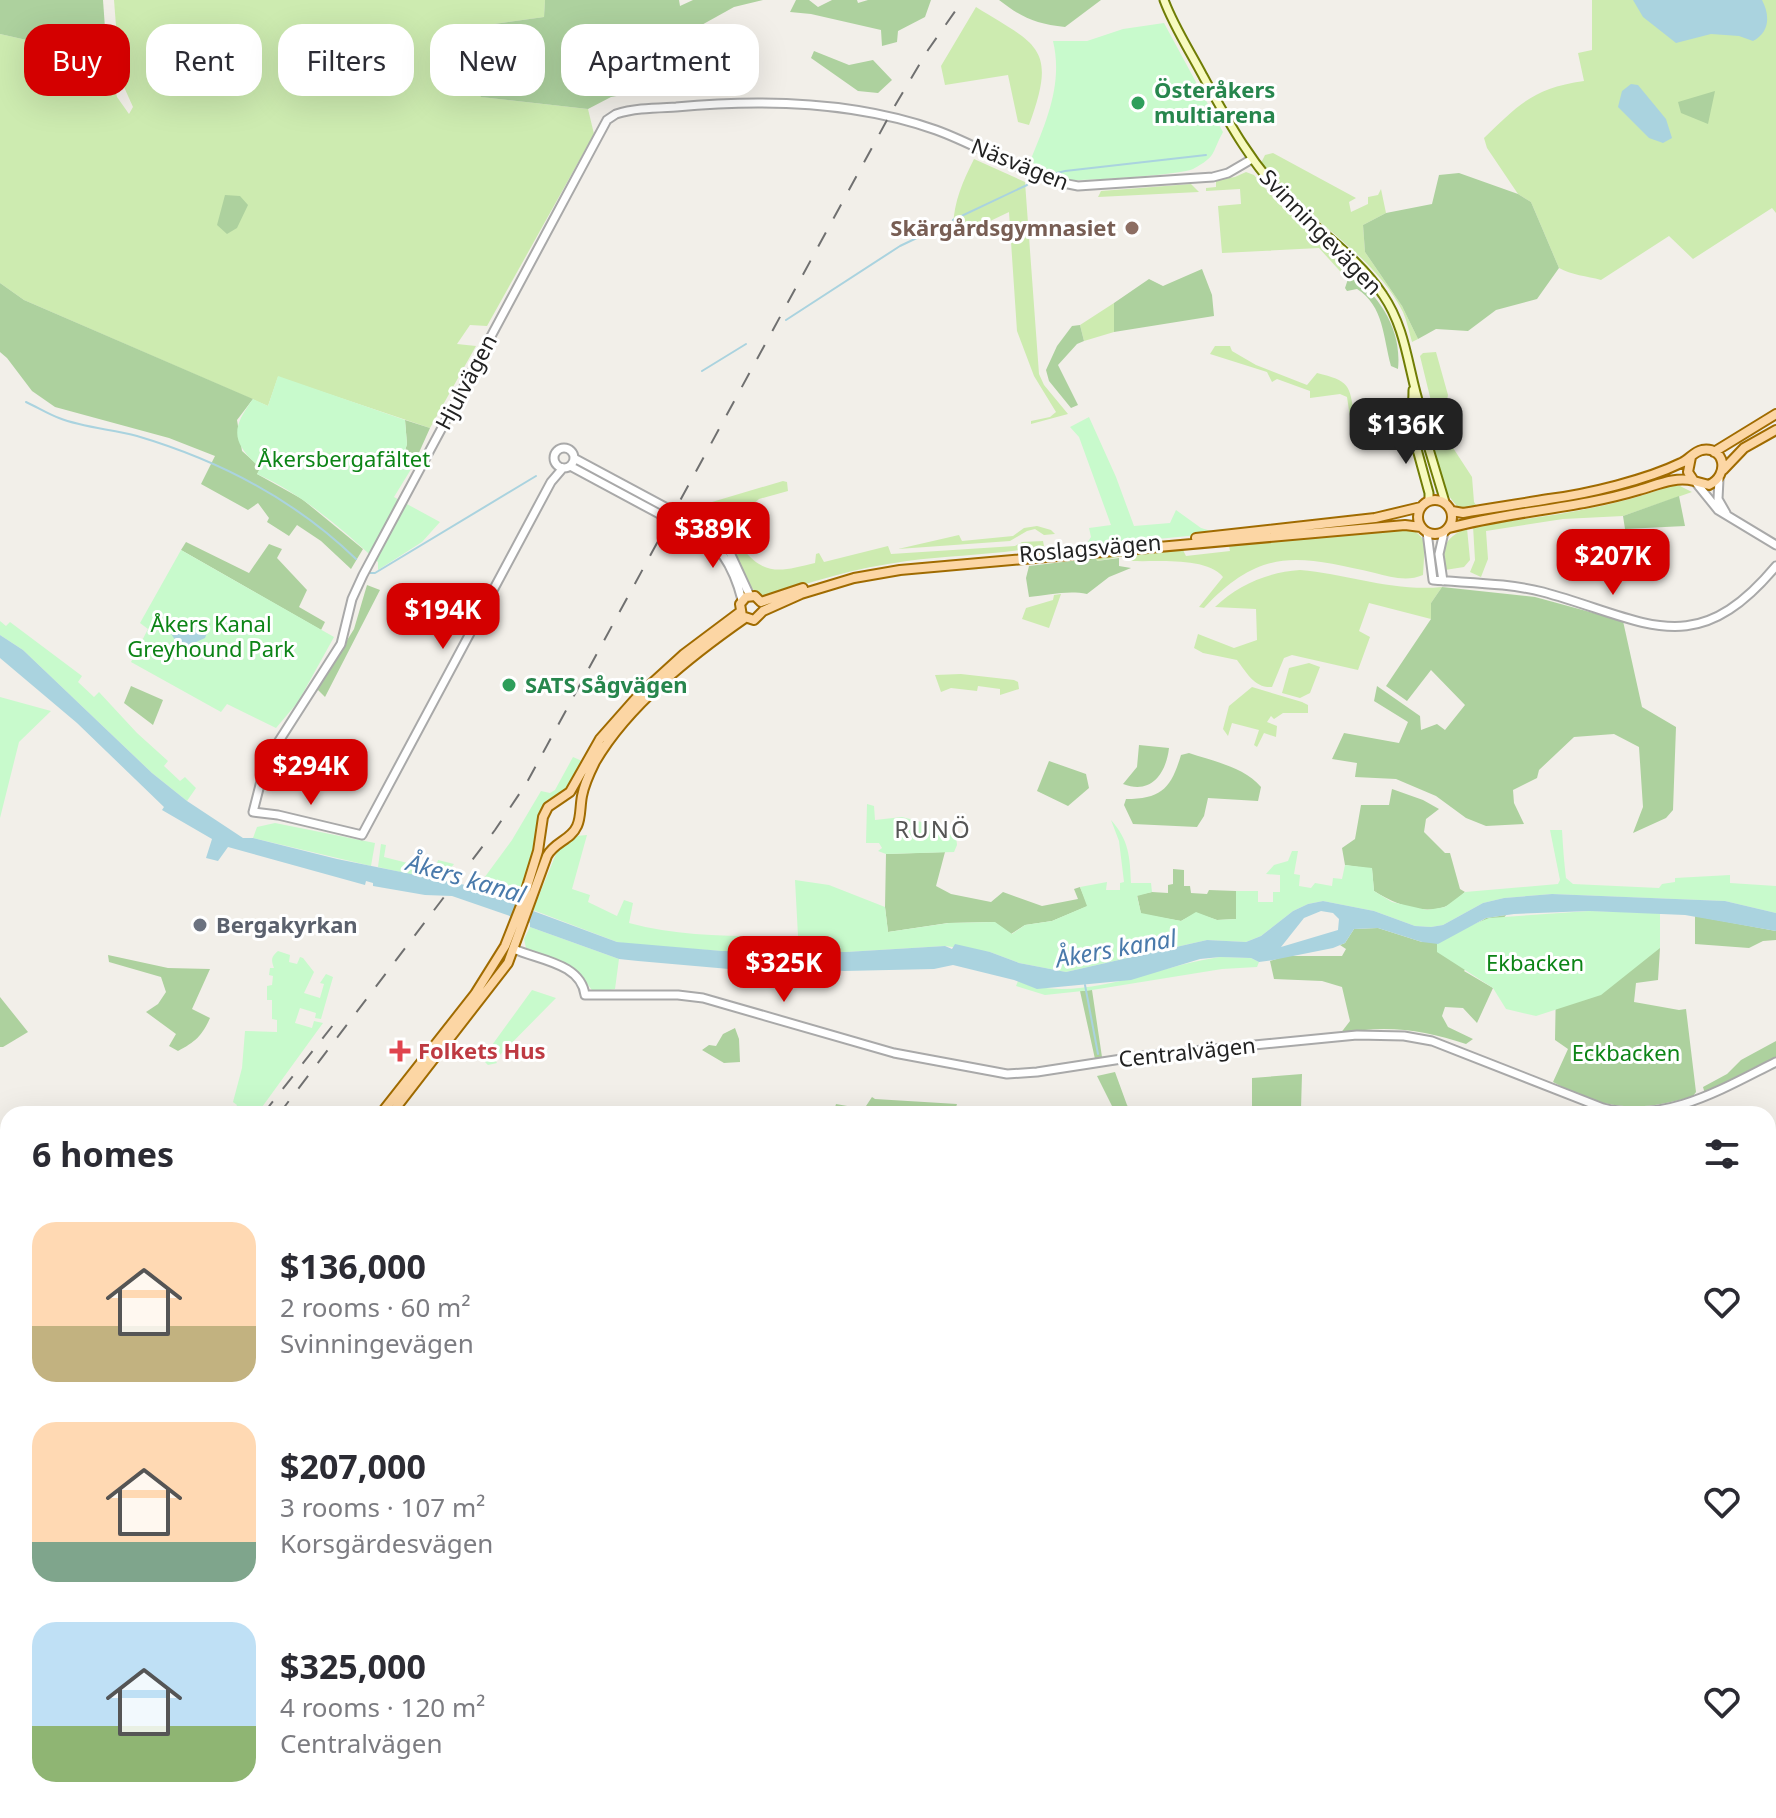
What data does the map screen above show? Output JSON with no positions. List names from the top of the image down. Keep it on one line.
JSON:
{"streets":{"main road":["Svinningevägen","Roslagsvägen"],"street":["Näsvägen","Hjulvägen","Centralvägen"]},"crossings":[["Näsvägen","Svinningevägen"],["Näsvägen","Hjulvägen"]],"districts":["RUNÖ"],"water":["Åkers kanal"],"parks":["Åkersbergafältet","Åkers Kanal Greyhound Park","Ekbacken","Eckbacken"],"places":{"other":["Österåkers multiarena","Skärgårdsgymnasiet","SATS Sågvägen","Bergakyrkan"],"health":["Folkets Hus"]},"page":{"chip":["Buy","Rent","Filters","New","Apartment"],"price":["$136K","$389K","$207K","$194K","$294K","$325K"],"heading":"6 homes","list":[{"name":"$136,000","note":"2 rooms · 60 m² · Svinningevägen"},{"name":"$207,000","note":"3 rooms · 107 m² · Korsgärdesvägen"},{"name":"$325,000","note":"4 rooms · 120 m² · Centralvägen"}]}}
